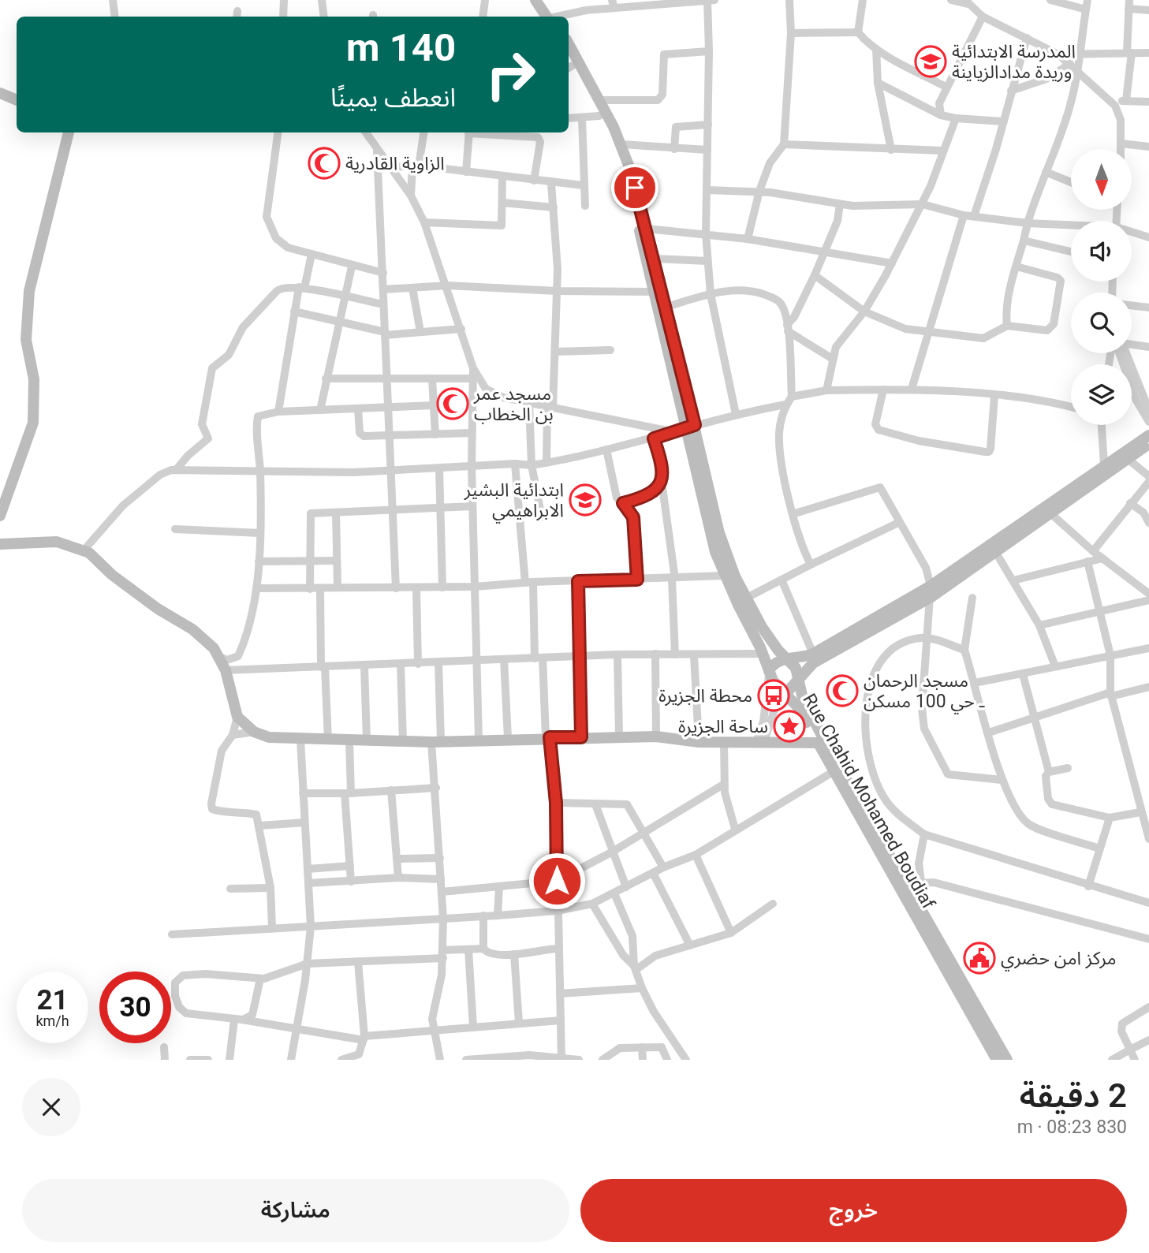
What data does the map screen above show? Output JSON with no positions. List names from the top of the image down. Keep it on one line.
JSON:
{"streets":{"main road":["Rue Chahid Mohamed Boudiaf"]},"places":{"school or university":["المدرسة الابتدائية وريدة مدادالزياينة","ابتدائية البشير الابراهيمي"],"mosque":["الزاوية القادرية","مسجد عمر بن الخطاب","مسجد الرحمان ـ حي 100 مسكن"],"bus stop":["محطة الجزيرة"],"place":["ساحة الجزيرة"],"public building":["مركز امن حضري"]},"north":"bottom","page":{"turn":["140 m","انعطف يمينًا"],"speed":"21 km/h","limit":"30","heading":["2 دقيقة","830 m · 08:23"],"buttons":["خروج","مشاركة"]}}
